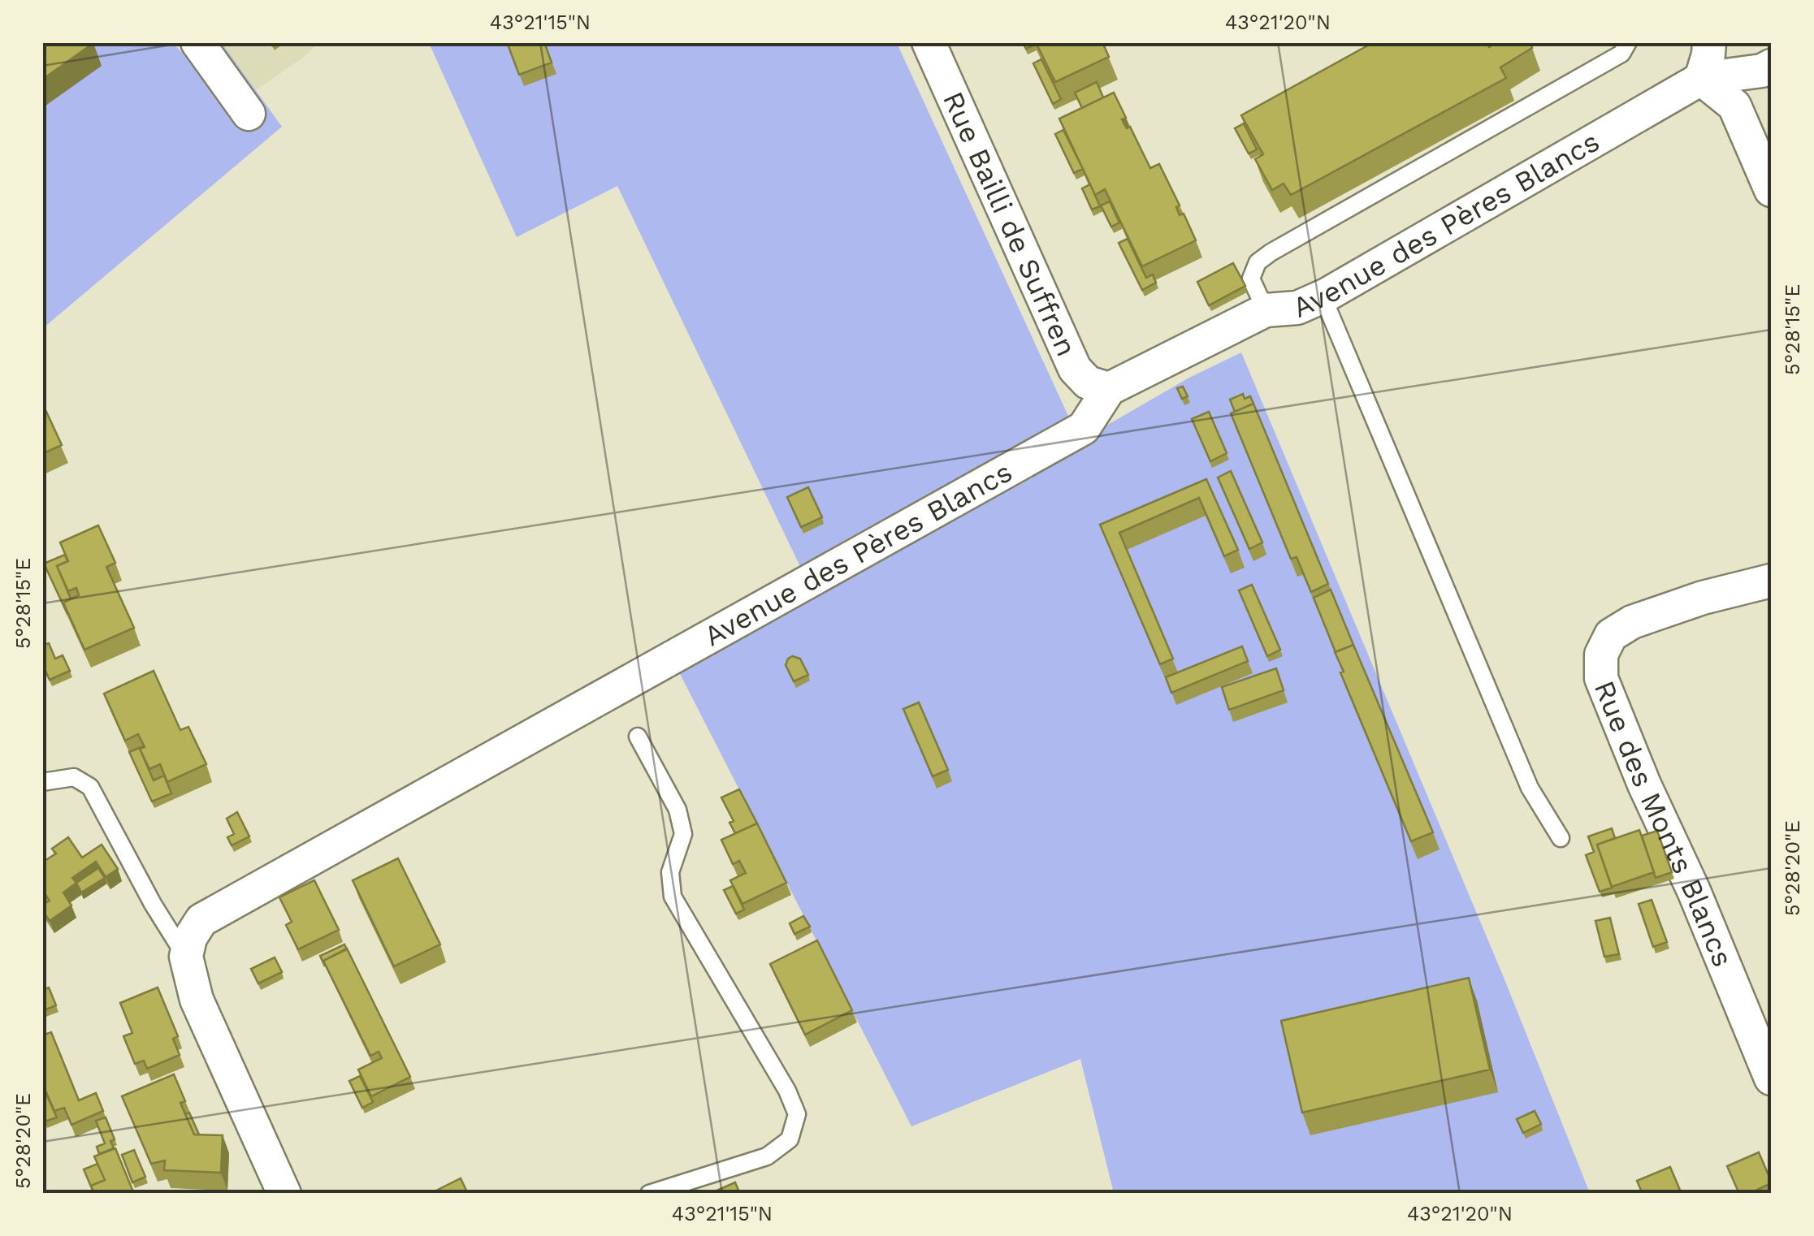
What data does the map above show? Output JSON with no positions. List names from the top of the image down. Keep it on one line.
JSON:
{"streets":{"street":["Avenue des Pères Blancs","Rue Bailli de Suffren","Rue des Monts Blancs"]},"crossings":[["Avenue des Pères Blancs","Rue Bailli de Suffren"]],"coordinates":["43°21'15\"N","43°21'20\"N","5°28'15\"E","5°28'20\"E"]}
